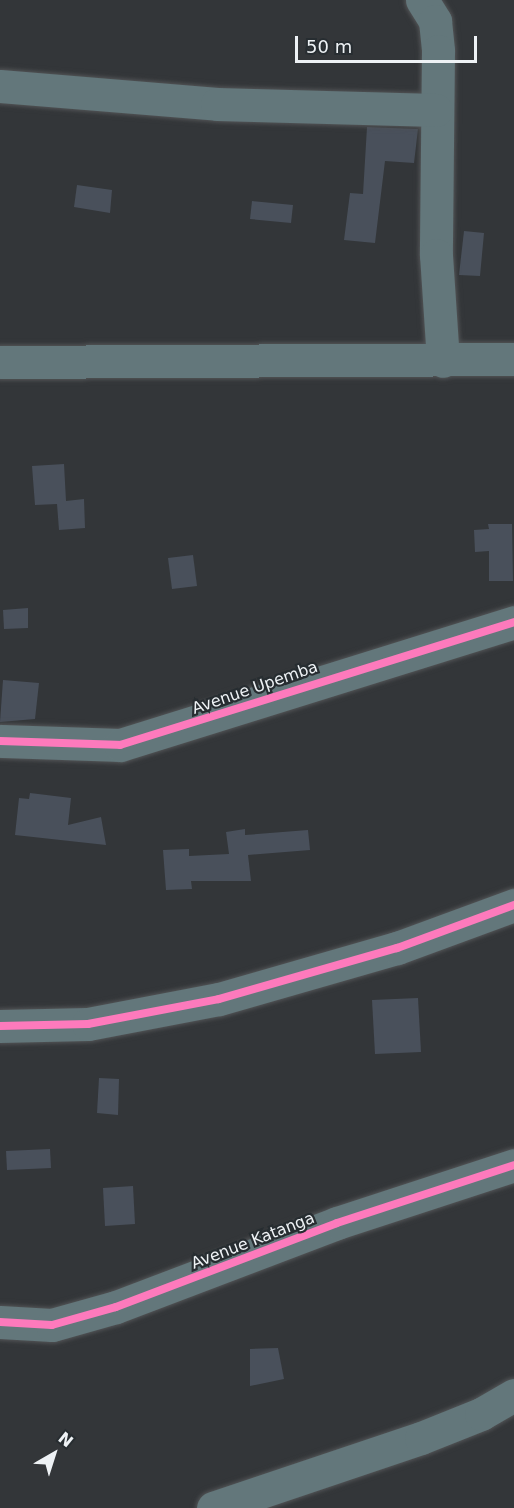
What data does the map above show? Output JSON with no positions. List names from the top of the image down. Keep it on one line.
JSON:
{"streets":{"street":["Avenue Upemba","Avenue Katanga"]},"scale_bar":"50 m","north":"top right"}
